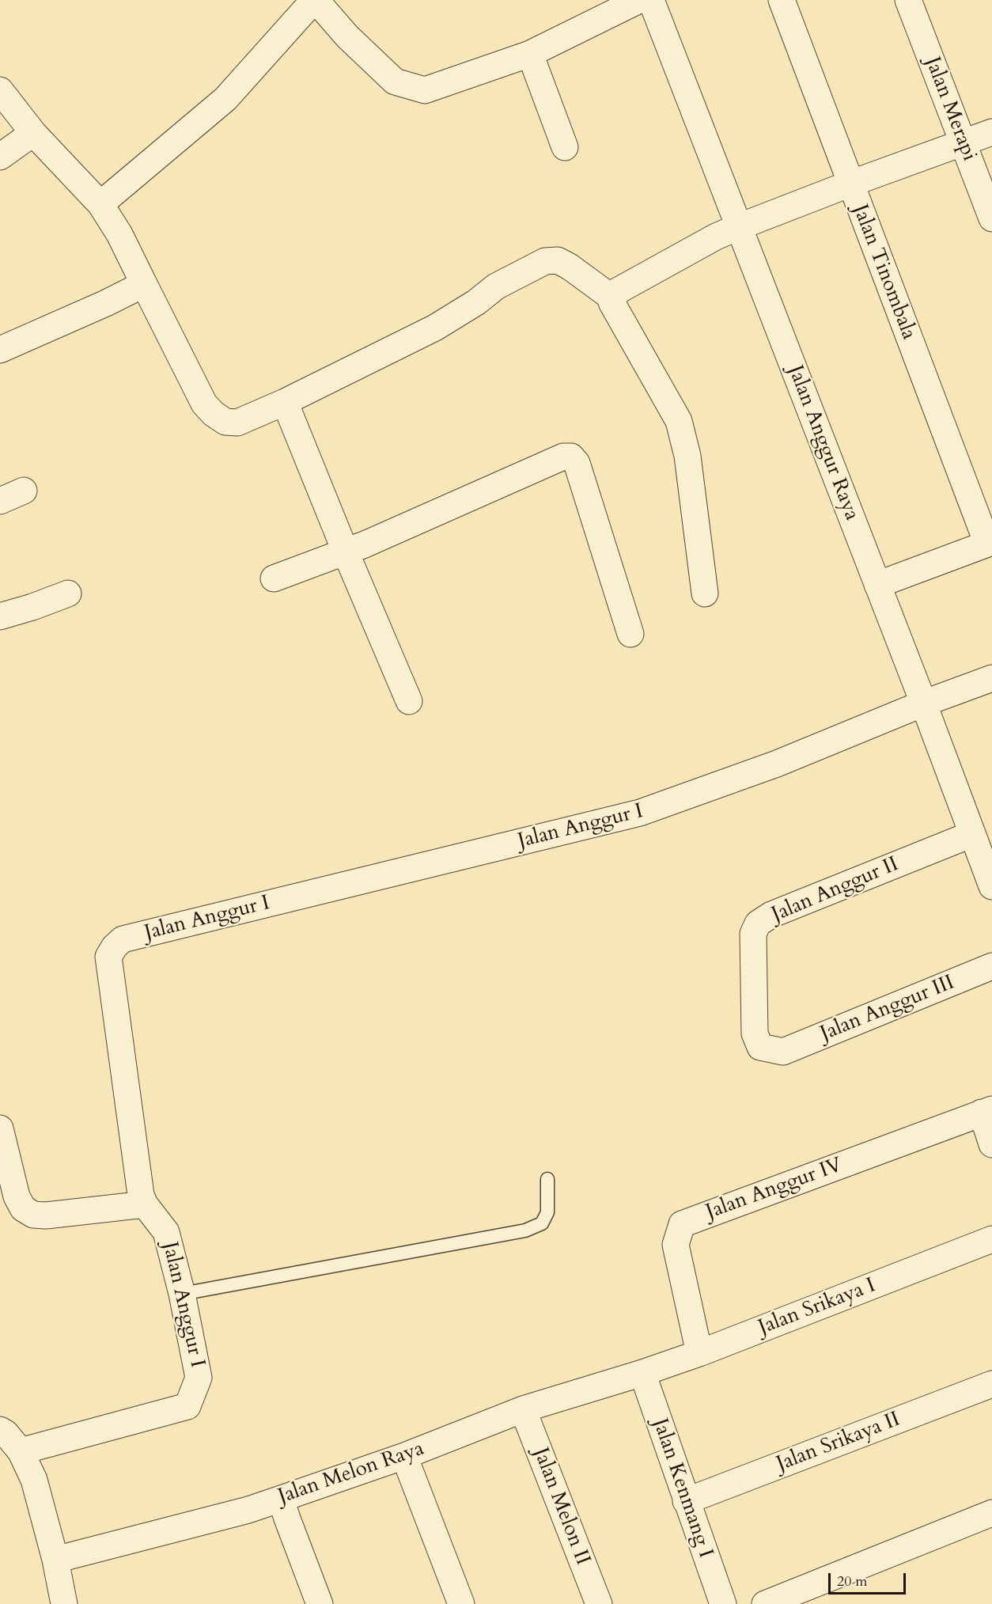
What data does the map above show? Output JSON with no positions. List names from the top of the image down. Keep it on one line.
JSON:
{"streets":{"street":["Jalan Merapi","Jalan Tinombala","Jalan Anggur Raya","Jalan Anggur I","Jalan Anggur II","Jalan Anggur III","Jalan Anggur IV","Jalan Srikaya I","Jalan Srikaya II","Jalan Melon Raya","Jalan Kenmang I","Jalan Melon II"]},"crossings":[["Jalan Anggur Raya","Jalan Anggur I"],["Jalan Anggur Raya","Jalan Anggur II"],["Jalan Anggur II","Jalan Anggur III"],["Jalan Anggur IV","Jalan Srikaya I"],["Jalan Srikaya I","Jalan Melon Raya"],["Jalan Srikaya I","Jalan Kenmang I"],["Jalan Srikaya II","Jalan Kenmang I"],["Jalan Melon Raya","Jalan Kenmang I"],["Jalan Melon Raya","Jalan Melon II"]],"scale_bar":"20 m"}
